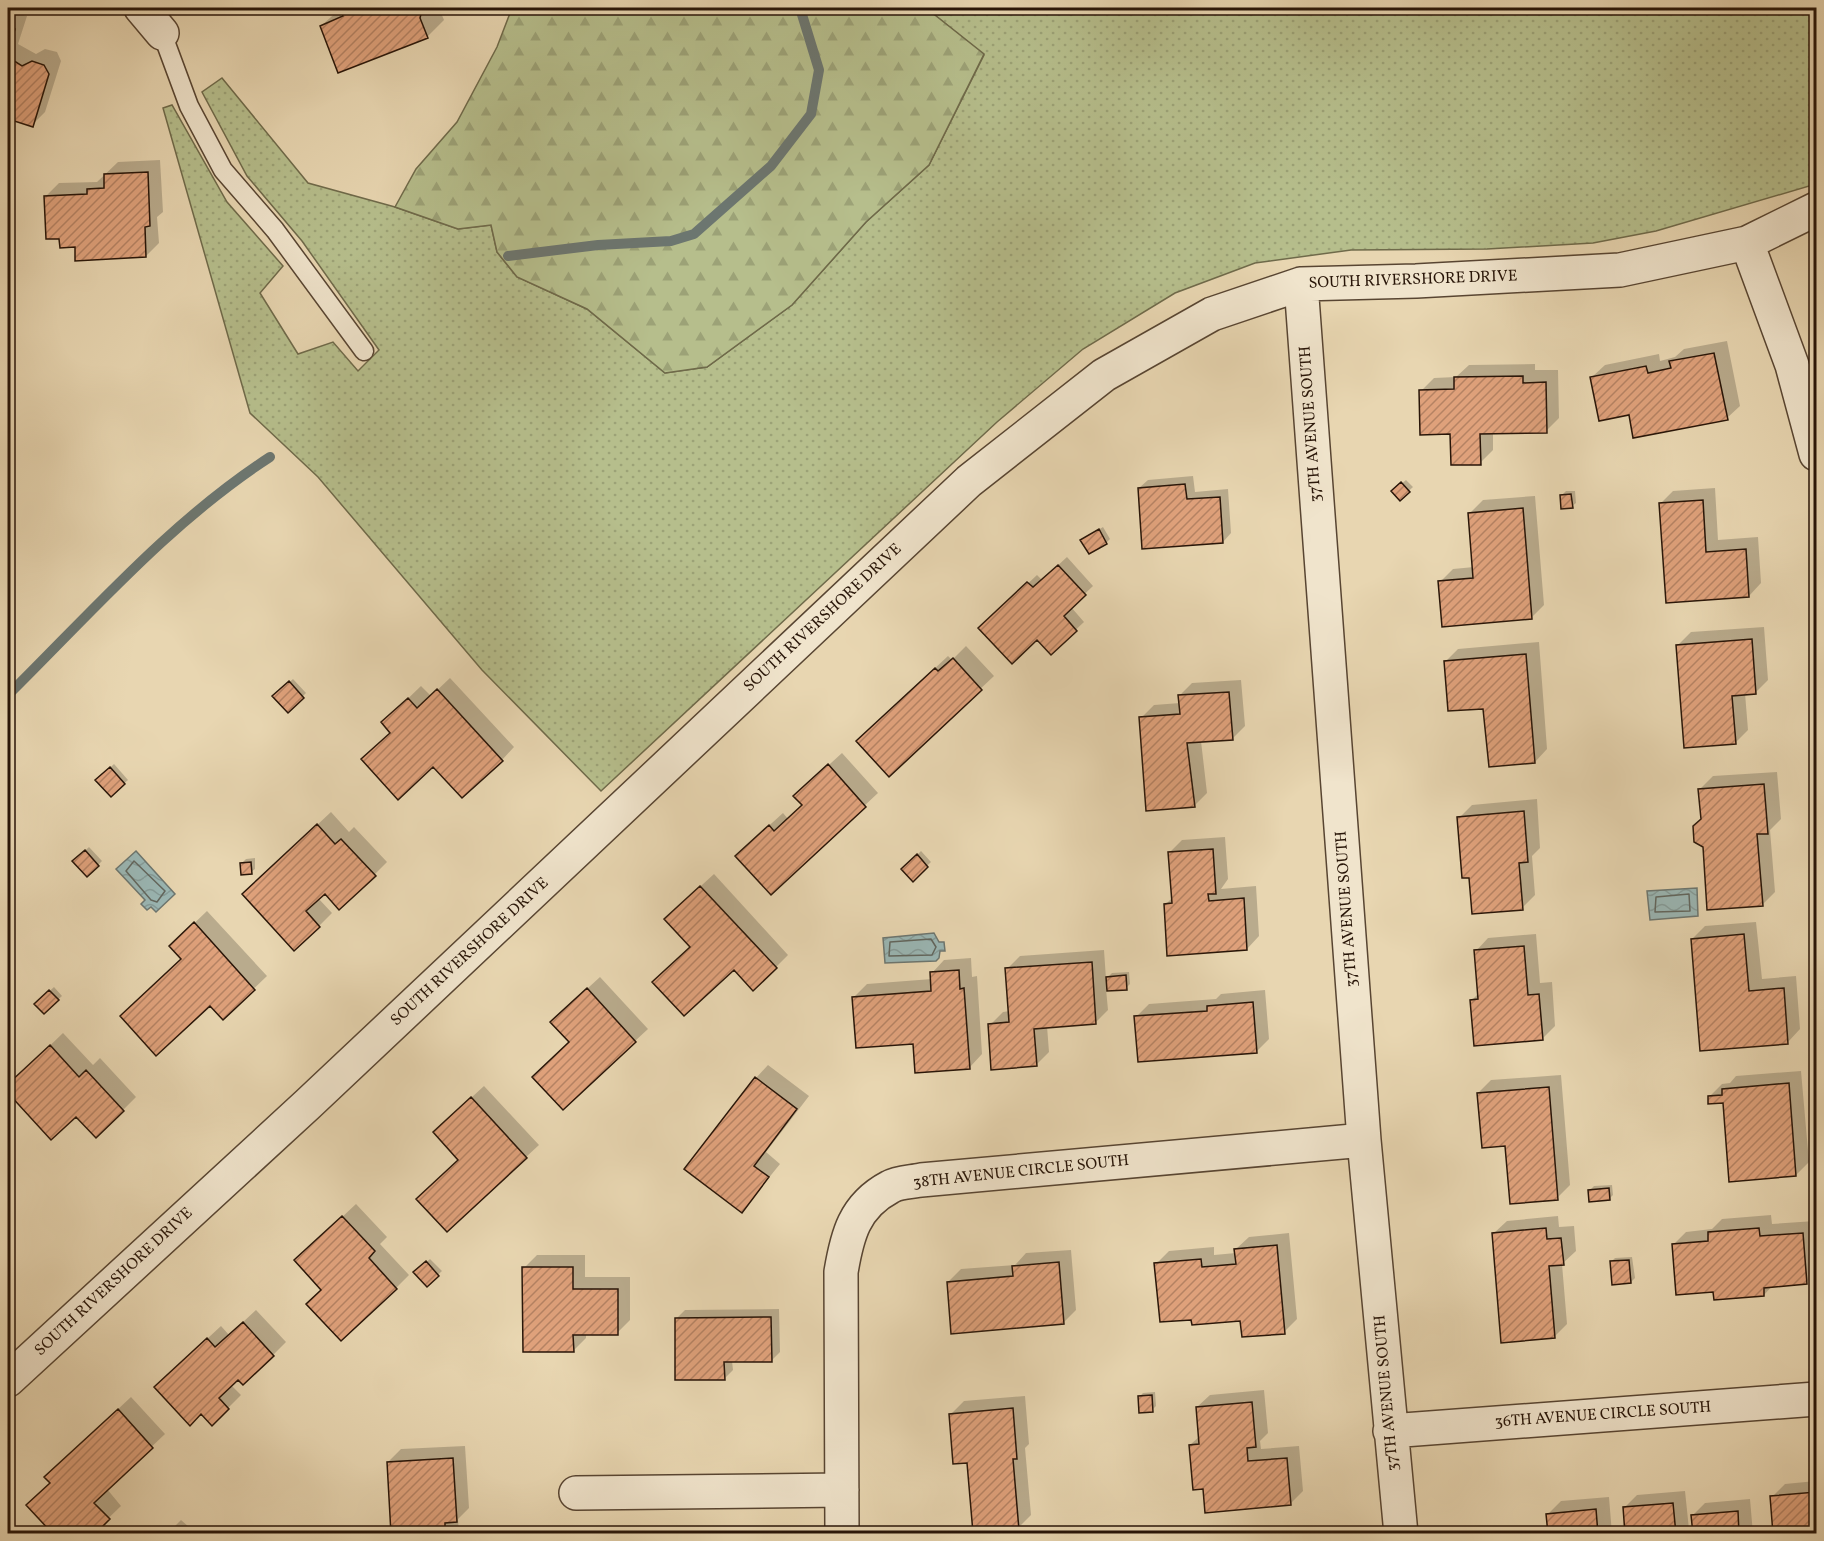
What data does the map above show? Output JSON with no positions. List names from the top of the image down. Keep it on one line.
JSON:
{"streets":{"street":["SOUTH RIVERSHORE DRIVE","37TH AVENUE SOUTH","38TH AVENUE CIRCLE SOUTH","36TH AVENUE CIRCLE SOUTH"]},"crossings":[["SOUTH RIVERSHORE DRIVE","37TH AVENUE SOUTH"],["37TH AVENUE SOUTH","38TH AVENUE CIRCLE SOUTH"],["37TH AVENUE SOUTH","36TH AVENUE CIRCLE SOUTH"]]}
